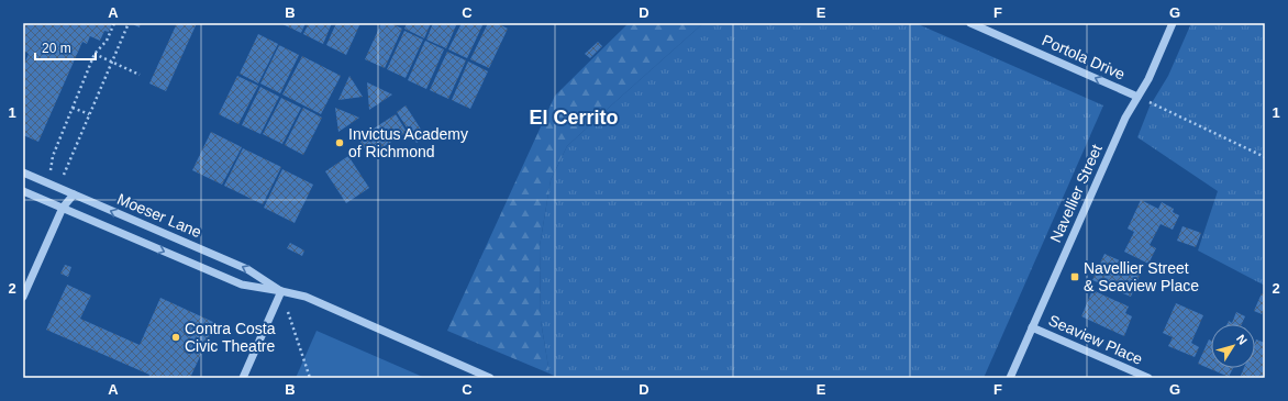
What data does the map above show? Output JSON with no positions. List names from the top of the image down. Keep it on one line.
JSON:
{"streets":{"street":["Portola Drive","Navellier Street","Moeser Lane","Seaview Place"]},"crossings":[["Portola Drive","Navellier Street"],["Navellier Street","Seaview Place"]],"one_way":["Portola Drive"],"districts":["El Cerrito"],"places":{"other":["Invictus Academy of Richmond","Contra Costa Civic Theatre"],"transit":["Navellier Street & Seaview Place"]},"scale_bar":"20 m","north":"top right","grid":{"columns":["A","B","C","D","E","F","G"],"rows":["1","2"]}}
